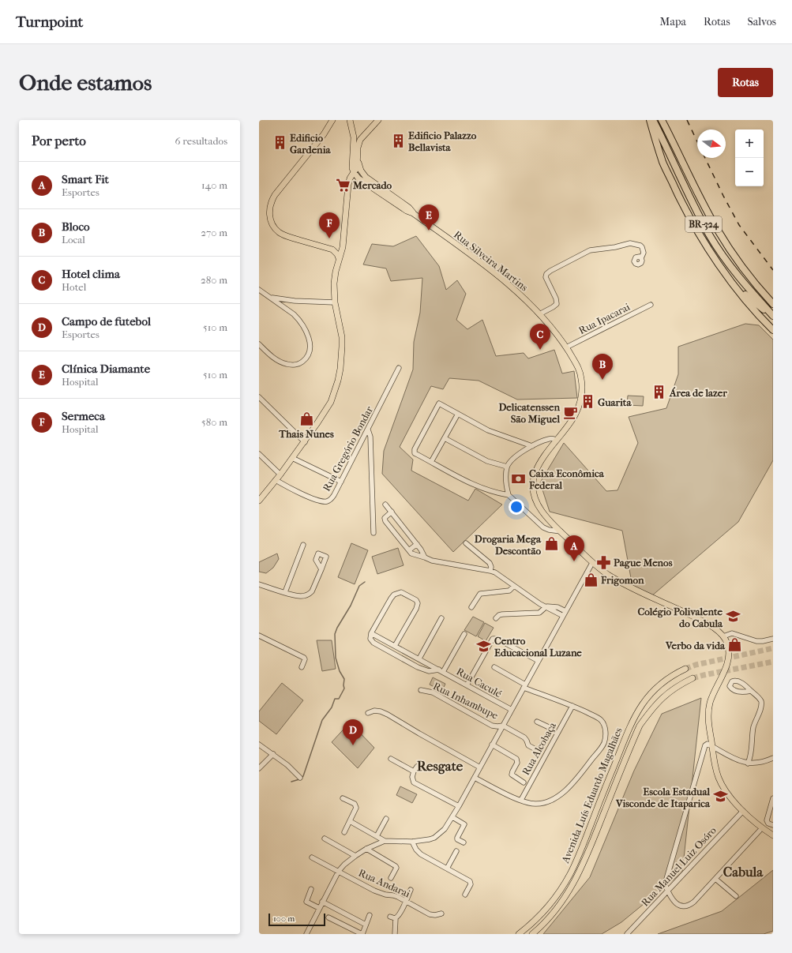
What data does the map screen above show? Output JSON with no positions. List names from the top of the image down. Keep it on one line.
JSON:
{"streets":{"highway":["BR-324"],"main road":["Rua Silveira Martins","Avenida Luís Eduardo Magalhães"],"street":["Rua Ipacarai","Rua Gregório Bondar","Rua Caculé","Rua Inhambupe","Rua Alcobaça","Rua Manuel Luiz Osóro","Rua Andarai"]},"crossings":[["Rua Silveira Martins","Rua Ipacarai"]],"districts":["Resgate","Cabula"],"places":{"building":["Edificio Palazzo Bellavista","Edificio Gardenia","Área de lazer","Guarita"],"supermarket":["Mercado"],"cafe":["Delicatenssen São Miguel"],"shop":["Thais Nunes","Drogaria Mega Descontão","Frigomon","Verbo da vida"],"bank":["Caixa Econômica Federal"],"pharmacy":["Pague Menos"],"school or university":["Colégio Polivalente do Cabula","Centro Educacional Luzane","Escola Estadual Visconde de Itaparica"]},"scale_bar":"100 m","north":"right","page":{"header":"Turnpoint","nav":["Mapa","Rotas","Salvos"],"buttons":"Rotas","title":"Onde estamos","heading":["Por perto","6 resultados"],"map_buttons":["+","−"],"list":[{"mark":"A","name":"Smart Fit","note":"Esportes","value":"140 m"},{"mark":"B","name":"Bloco","note":"Local","value":"270 m"},{"mark":"C","name":"Hotel clima","note":"Hotel","value":"280 m"},{"mark":"D","name":"Campo de futebol","note":"Esportes","value":"510 m"},{"mark":"E","name":"Clínica Diamante","note":"Hospital","value":"510 m"},{"mark":"F","name":"Sermeca","note":"Hospital","value":"580 m"}],"pins":["E","F","C","B","A","D"],"scale":"100 m"}}
